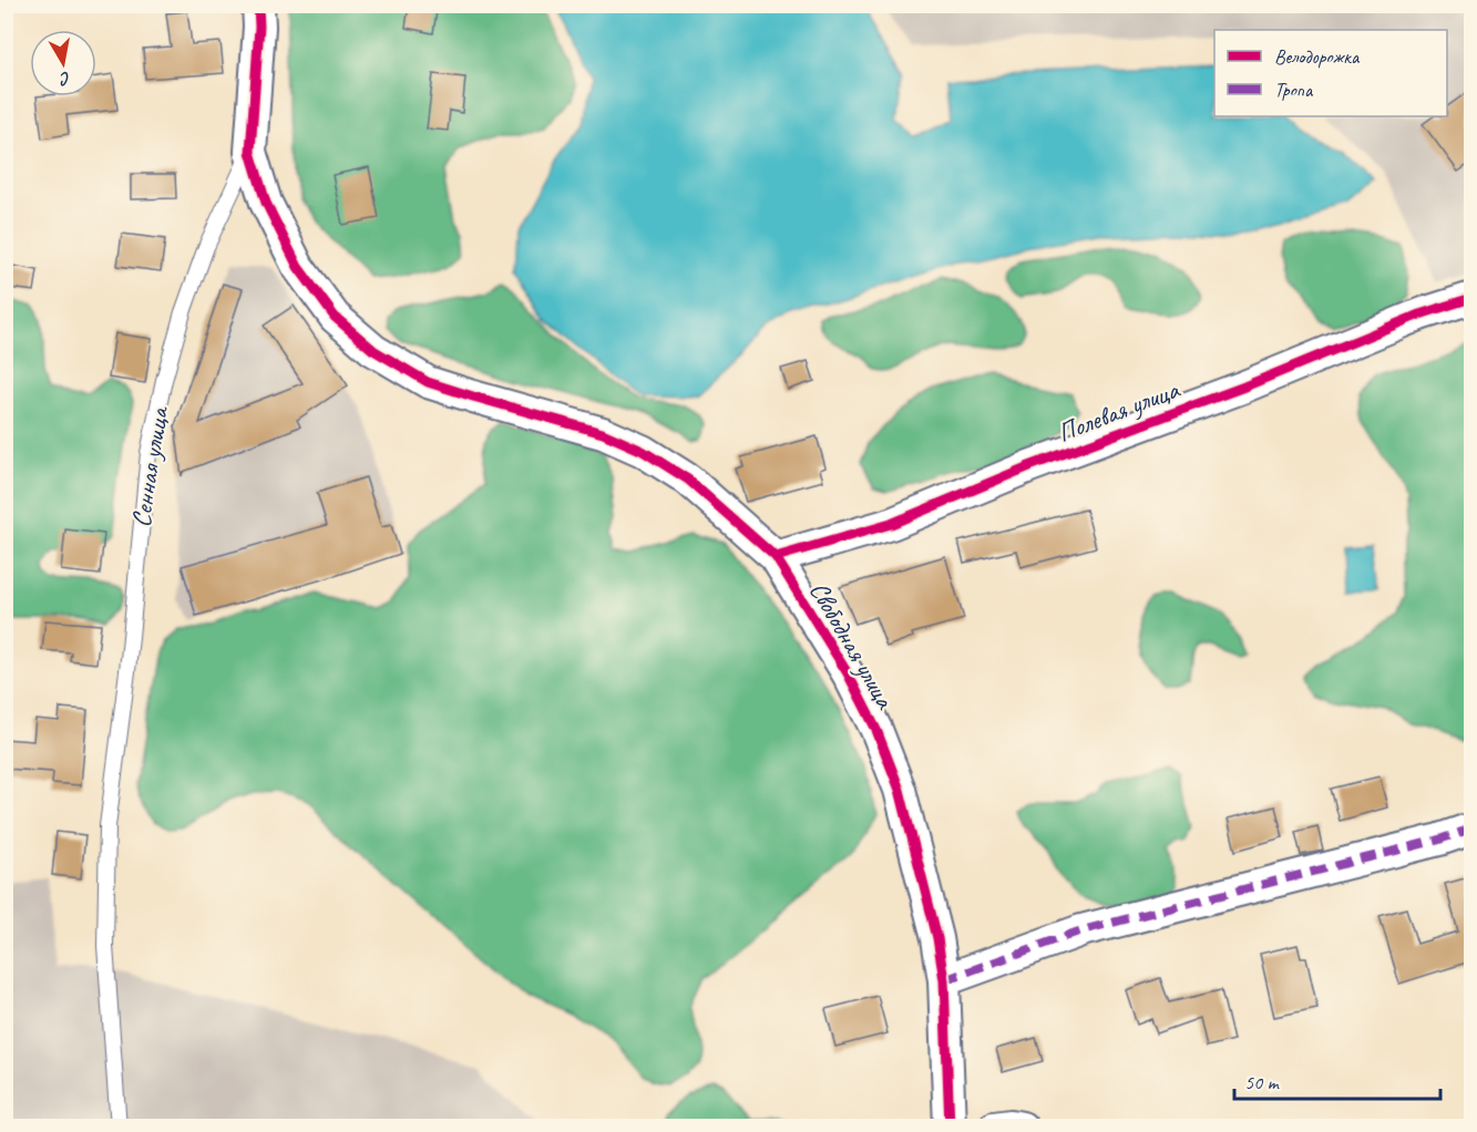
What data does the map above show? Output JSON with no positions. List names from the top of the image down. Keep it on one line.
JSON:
{"streets":{"street":["Полевая улица","Сенная улица","Свободная улица"]},"crossings":[["Полевая улица","Свободная улица"],["Сенная улица","Свободная улица"]],"legend":["Велодорожка","Тропа"],"scale_bar":"50 m","north":"bottom"}
